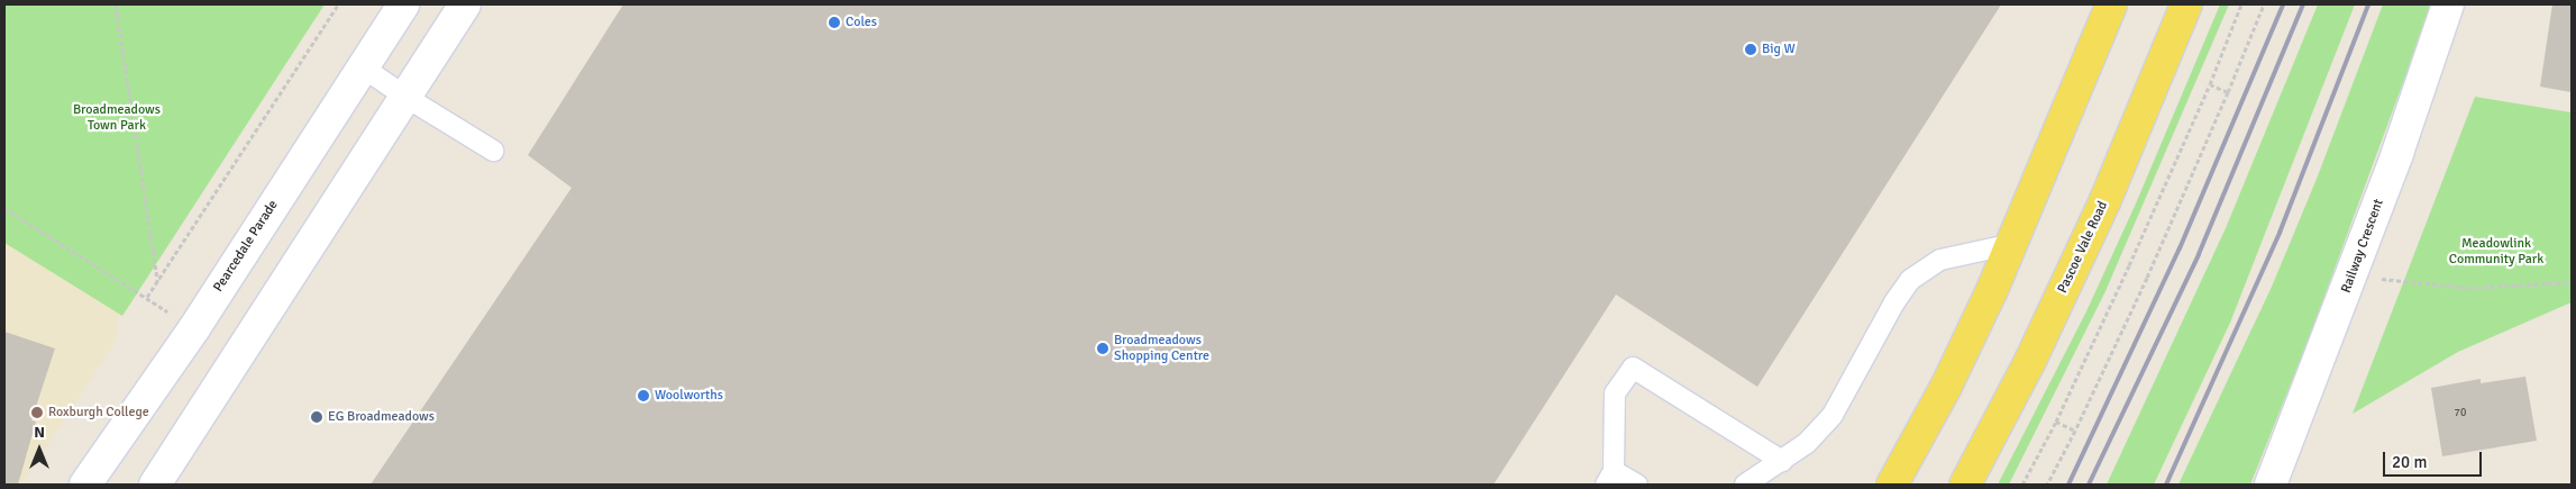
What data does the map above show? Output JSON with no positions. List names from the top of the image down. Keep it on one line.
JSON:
{"streets":{"main road":["Pascoe Vale Road"],"street":["Pearcedale Parade","Railway Crescent"]},"parks":["Broadmeadows Town Park","Meadowlink Community Park"],"places":["Coles","Big W","Broadmeadows Shopping Centre","Woolworths","Roxburgh College","EG Broadmeadows"],"house_numbers":["70"],"scale_bar":"20 m","north":"top"}
